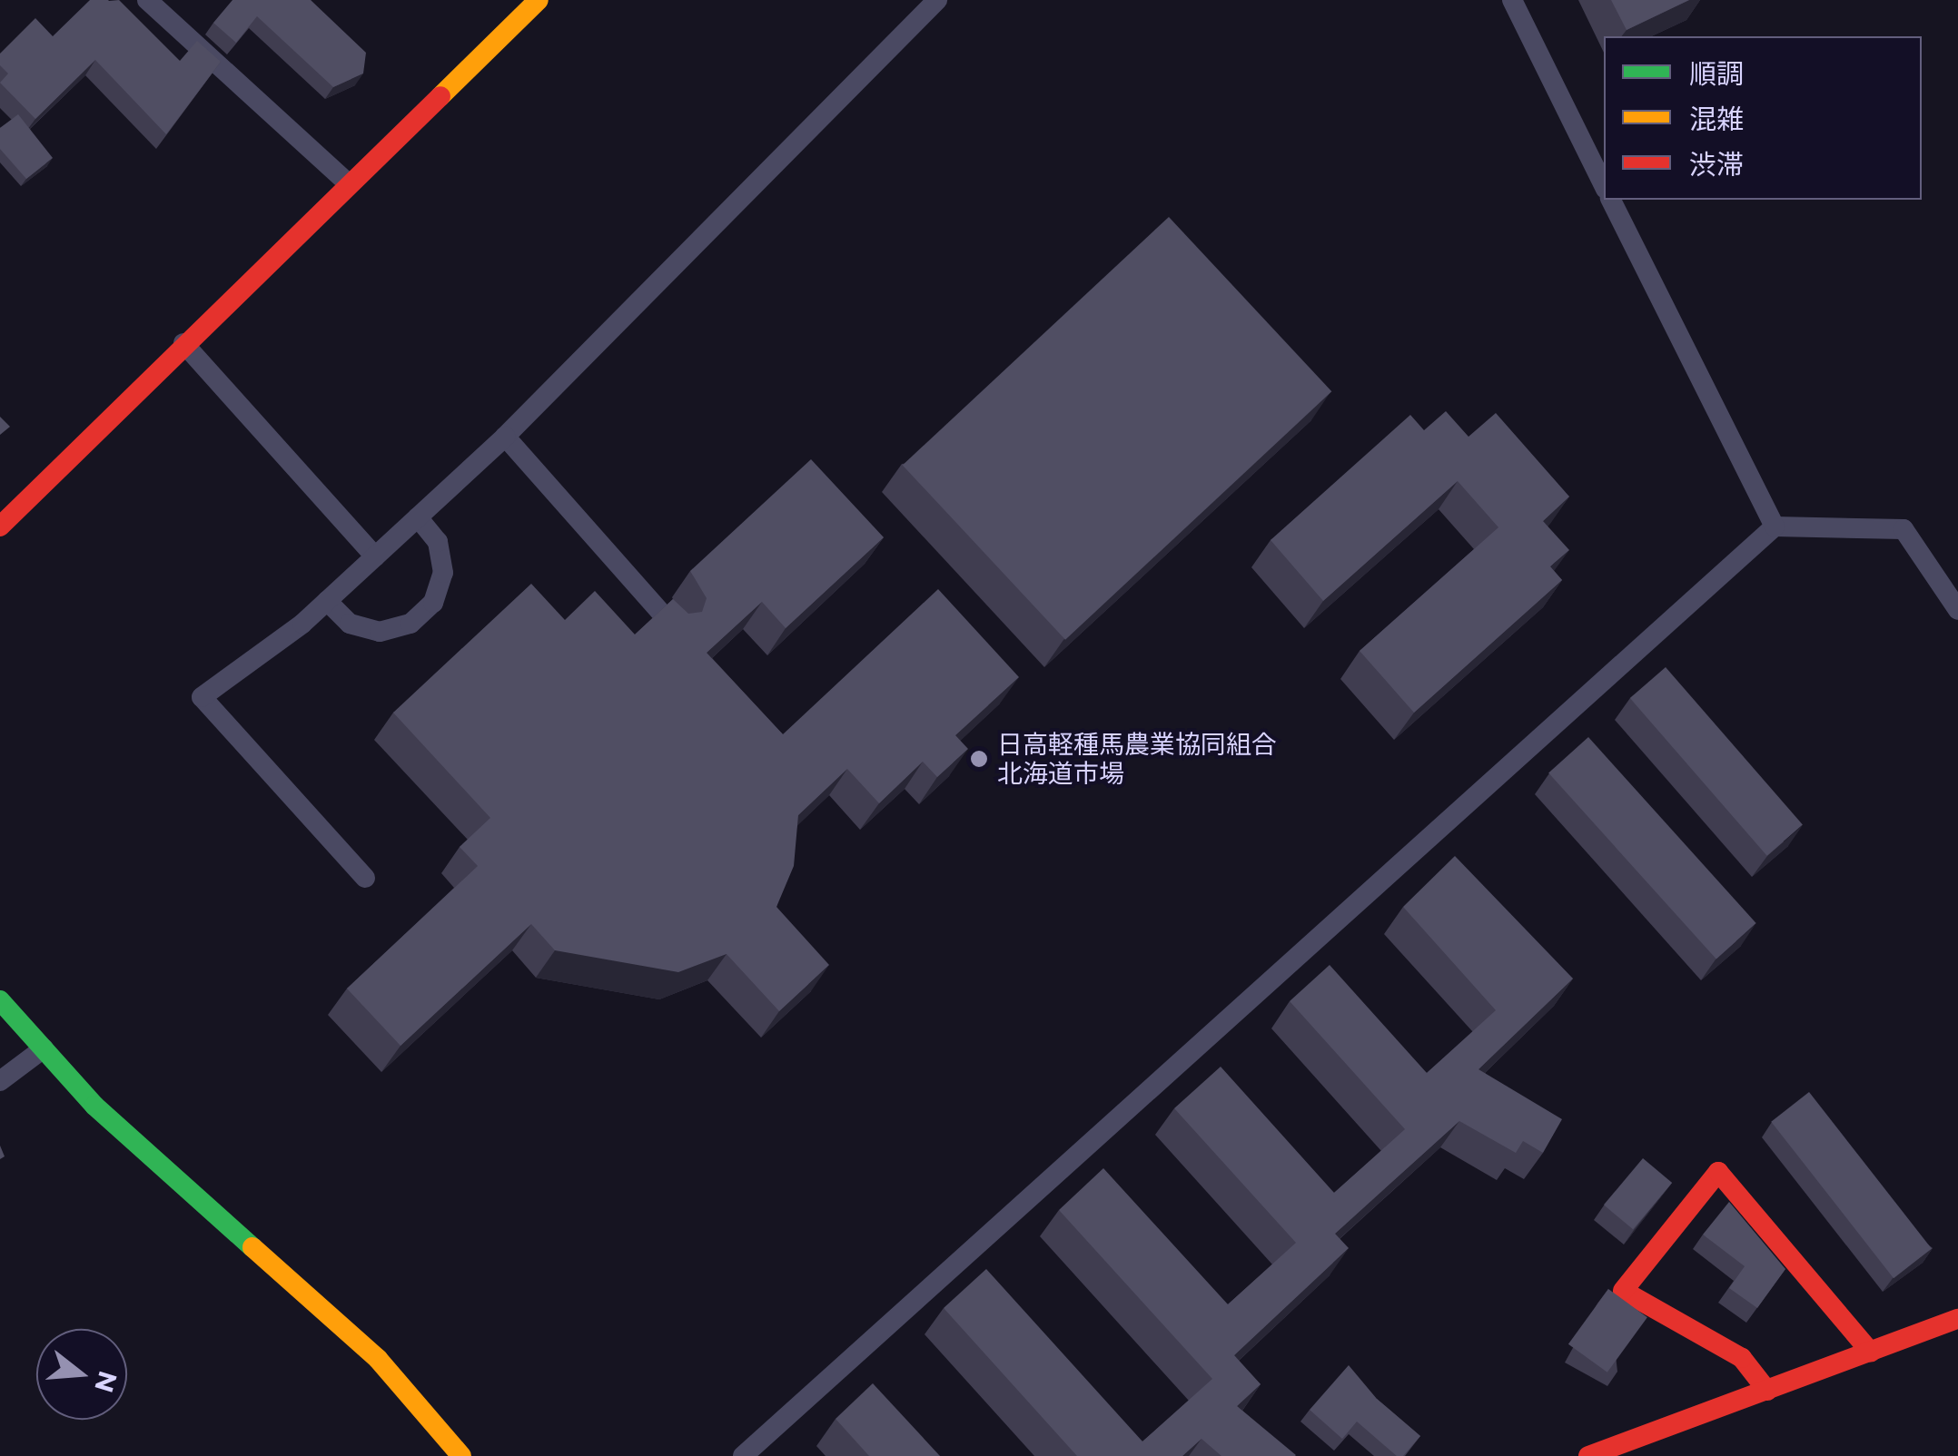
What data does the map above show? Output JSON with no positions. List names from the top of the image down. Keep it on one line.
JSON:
{"places":["日高軽種馬農業協同組合 北海道市場"],"legend":["順調","混雑","渋滞"],"north":"right"}
